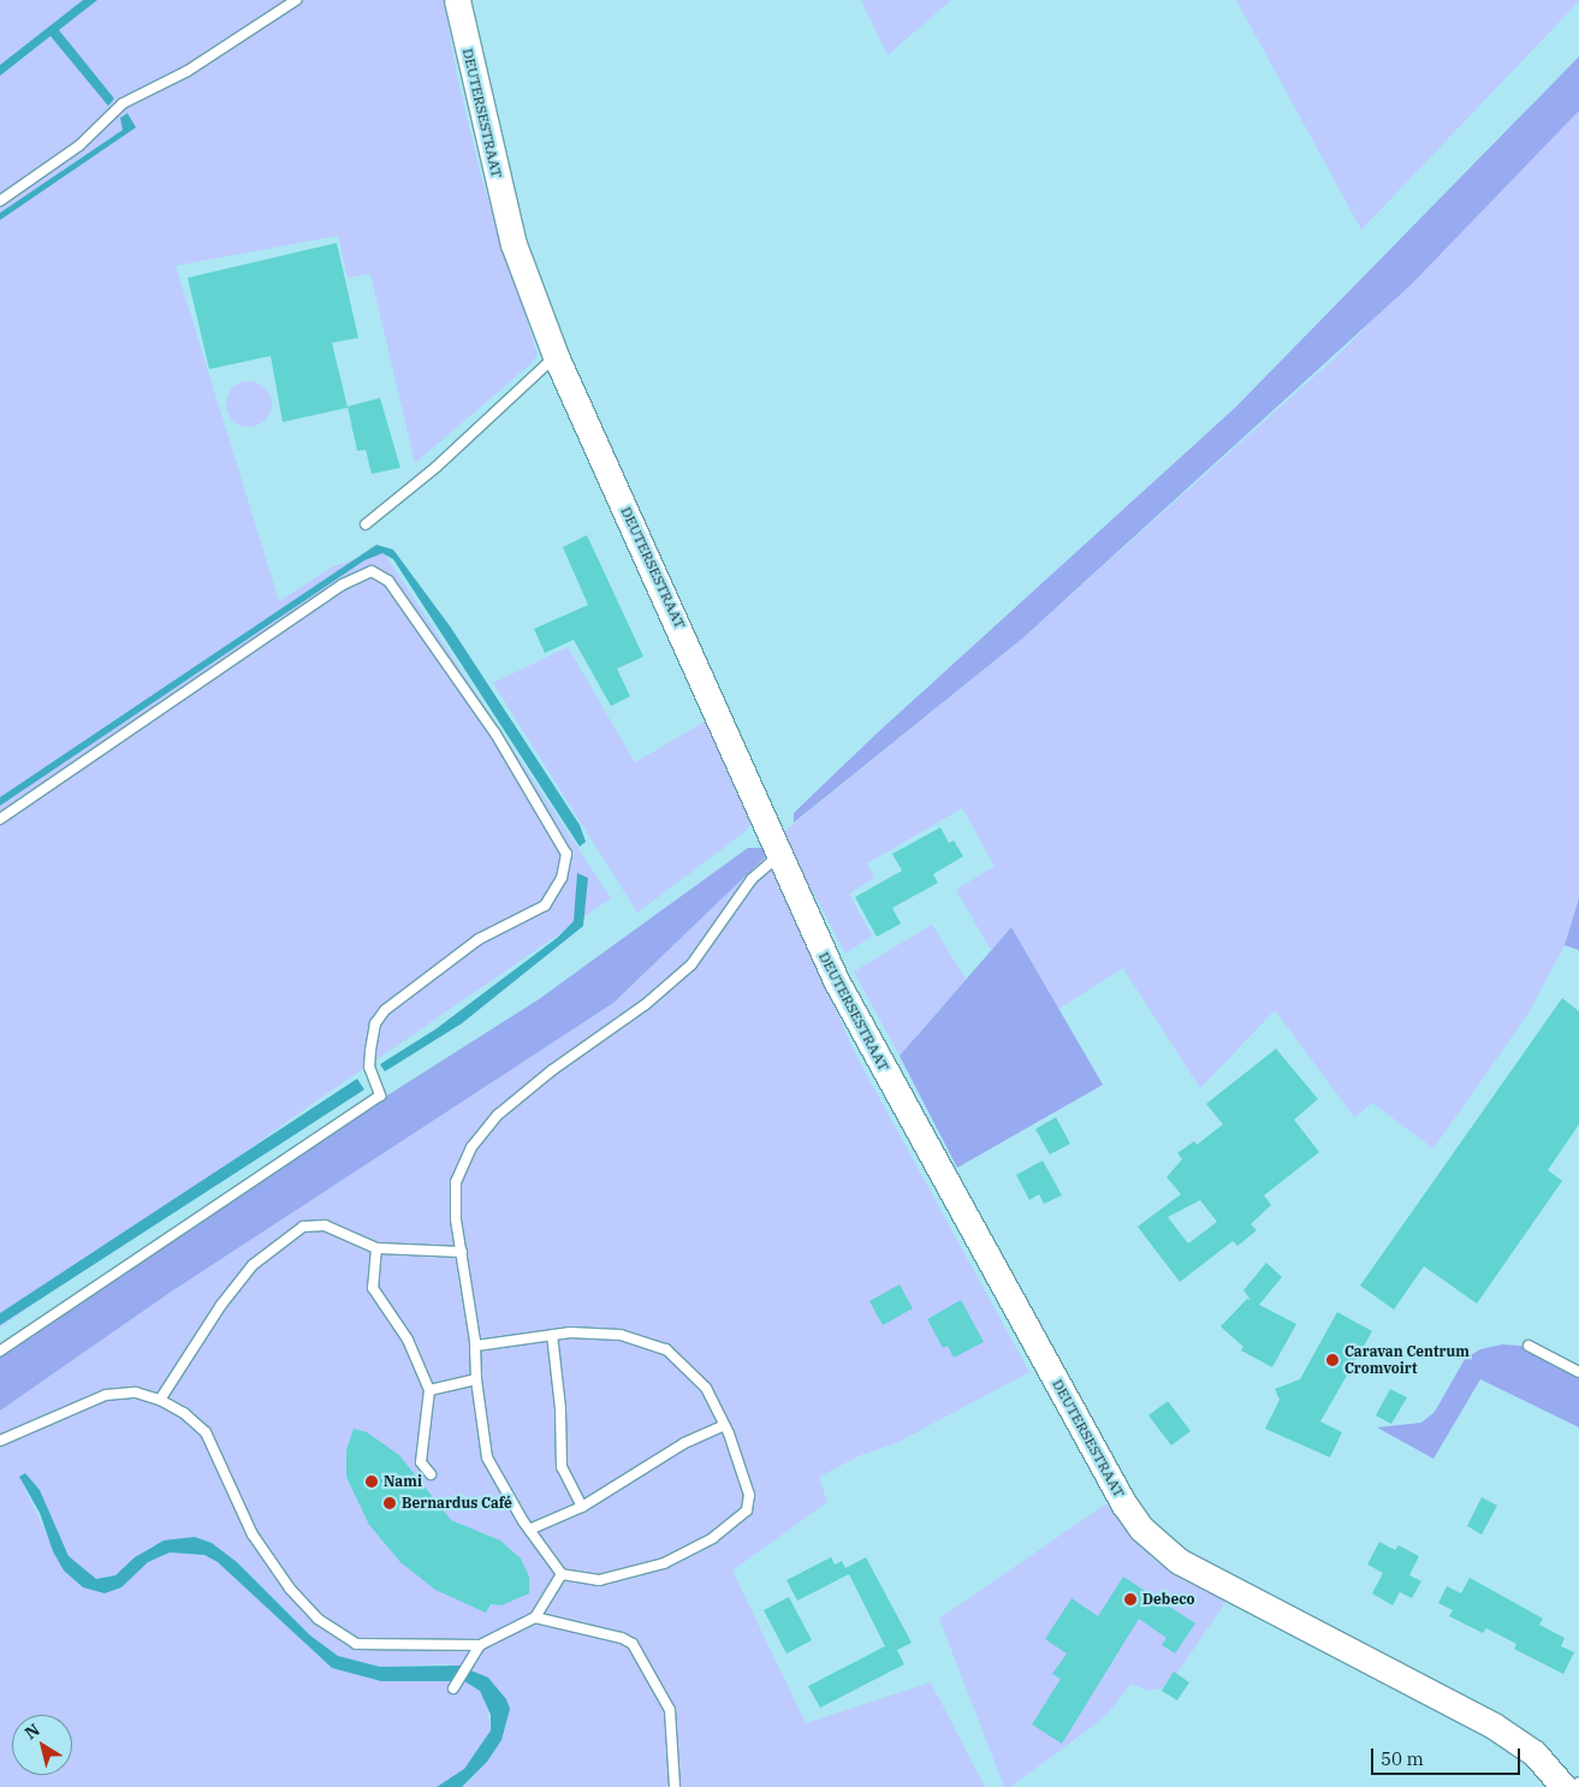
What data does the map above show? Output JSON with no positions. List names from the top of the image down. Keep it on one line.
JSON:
{"streets":{"street":["DEUTERSESTRAAT"]},"places":["Caravan Centrum Cromvoirt","Nami","Bernardus Café","Debeco"],"scale_bar":"50 m","north":"top left"}
